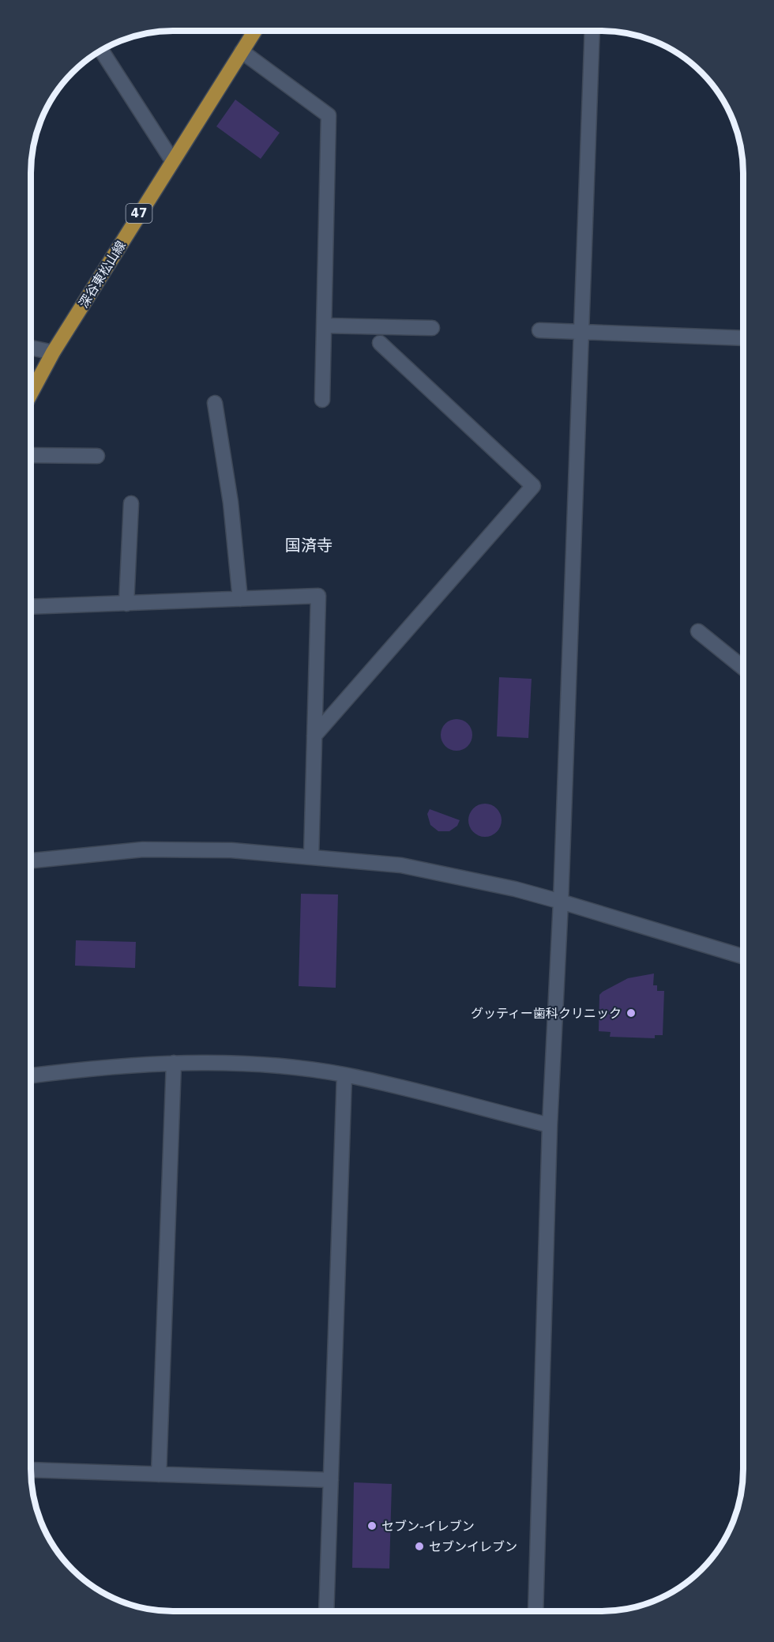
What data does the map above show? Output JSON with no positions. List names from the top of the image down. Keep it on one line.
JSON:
{"streets":{"main road":["47","深谷東松山線"]},"districts":["国済寺"],"places":["グッティー歯科クリニック","セブン-イレブン","セブンイレブン"]}
